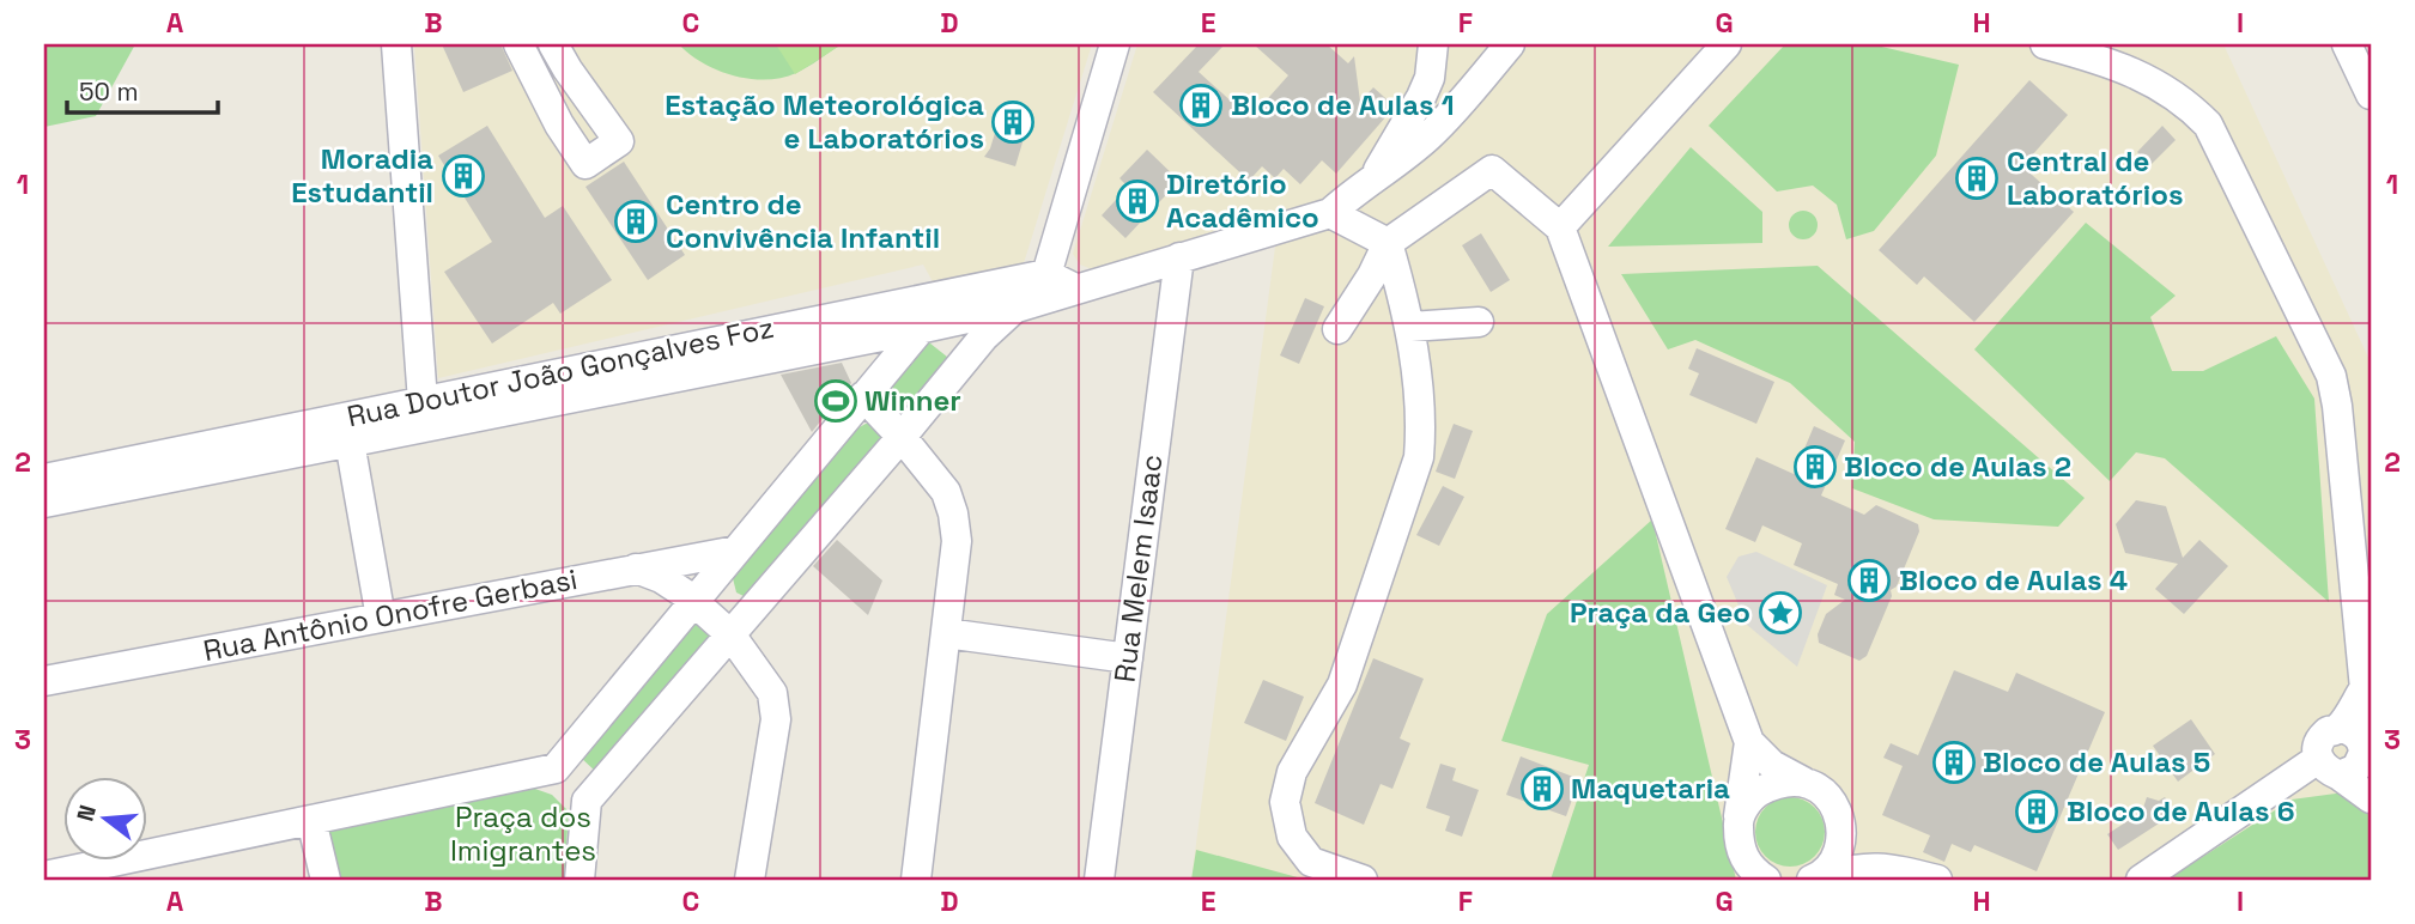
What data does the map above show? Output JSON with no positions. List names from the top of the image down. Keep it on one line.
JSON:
{"streets":{"street":["Rua Doutor João Gonçalves Foz","Rua Melem Isaac","Rua Antônio Onofre Gerbasi"]},"crossings":[["Rua Doutor João Gonçalves Foz","Rua Melem Isaac"]],"parks":["Praça dos Imigrantes"],"places":{"building":["Bloco de Aulas 1","Estação Meteorológica e Laboratórios","Moradia Estudantil","Central de Laboratórios","Diretório Acadêmico","Centro de Convivência Infantil","Bloco de Aulas 2","Bloco de Aulas 4","Bloco de Aulas 5","Maquetaria","Bloco de Aulas 6"],"sports":["Winner"],"place":["Praça da Geo"]},"scale_bar":"50 m","north":"left","grid":{"columns":["A","B","C","D","E","F","G","H","I"],"rows":["1","2","3"]}}
